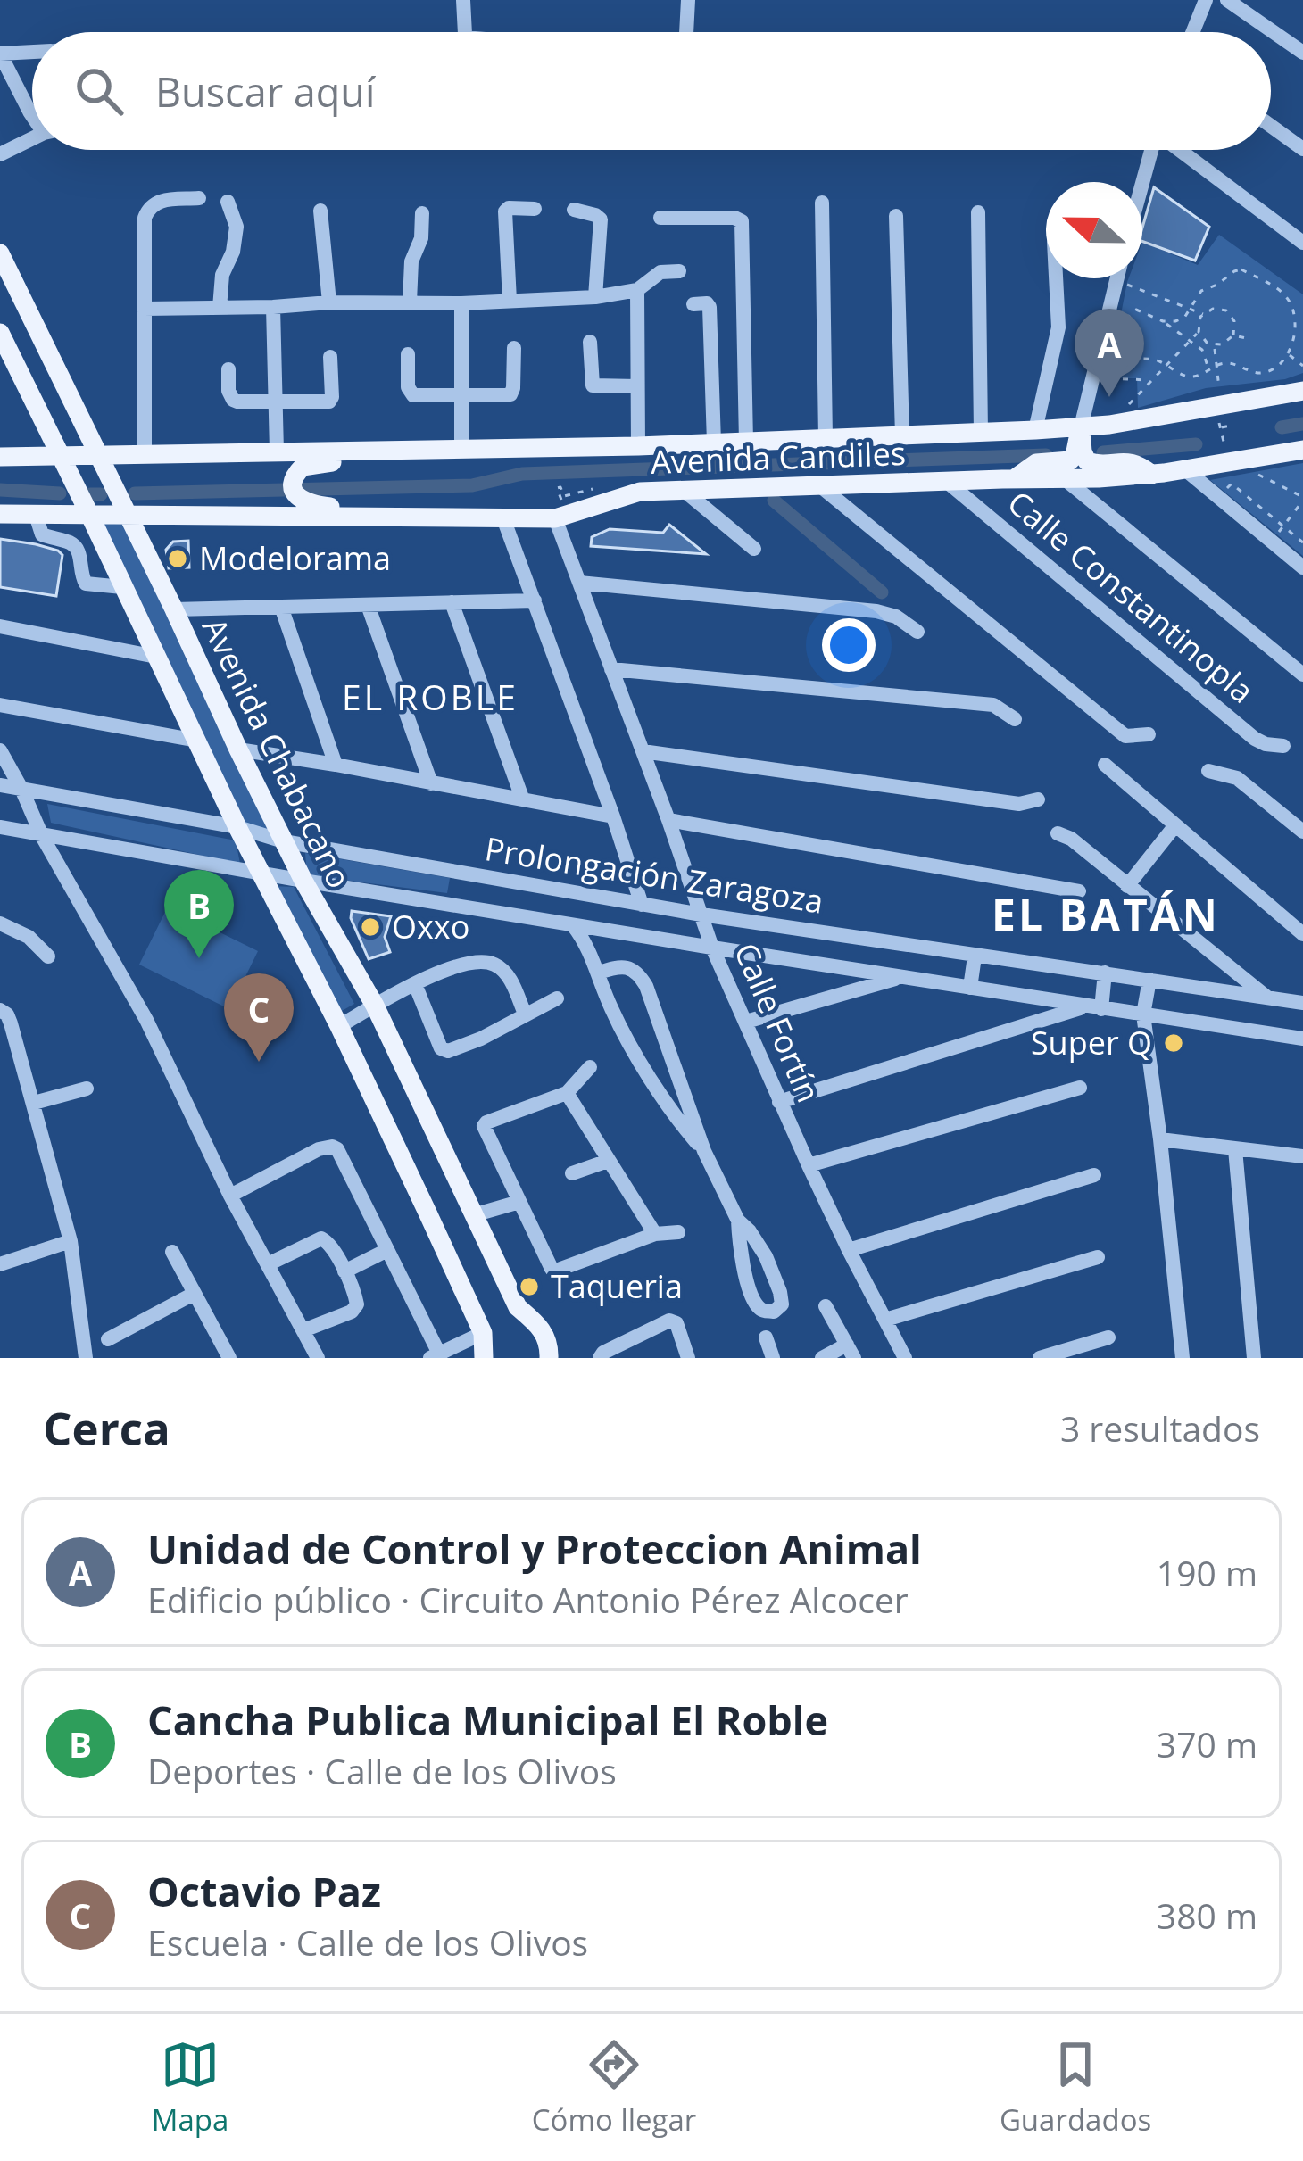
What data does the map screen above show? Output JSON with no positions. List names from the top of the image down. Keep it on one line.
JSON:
{"streets":{"main road":["Avenida Candiles","Avenida Chabacano"],"street":["Calle Constantinopla","Prolongación Zaragoza","Calle Fortín"]},"crossings":[["Avenida Candiles","Calle Constantinopla"],["Avenida Candiles","Avenida Chabacano"],["Avenida Candiles","Calle Fortín"],["Avenida Chabacano","Prolongación Zaragoza"],["Prolongación Zaragoza","Calle Fortín"]],"districts":["EL ROBLE","EL BATÁN"],"places":["Modelorama","Oxxo","Super Q","Taqueria"],"north":"left","page":{"search":"Buscar aquí","pins":["A","B","C"],"heading":["Cerca","3 resultados"],"list":[{"mark":"A","name":"Unidad de Control y Proteccion Animal","note":"Edificio público · Circuito Antonio Pérez Alcocer","value":"190 m"},{"mark":"B","name":"Cancha Publica Municipal El Roble","note":"Deportes · Calle de los Olivos","value":"370 m"},{"mark":"C","name":"Octavio Paz","note":"Escuela · Calle de los Olivos","value":"380 m"}],"nav":["Mapa","Cómo llegar","Guardados"]}}
